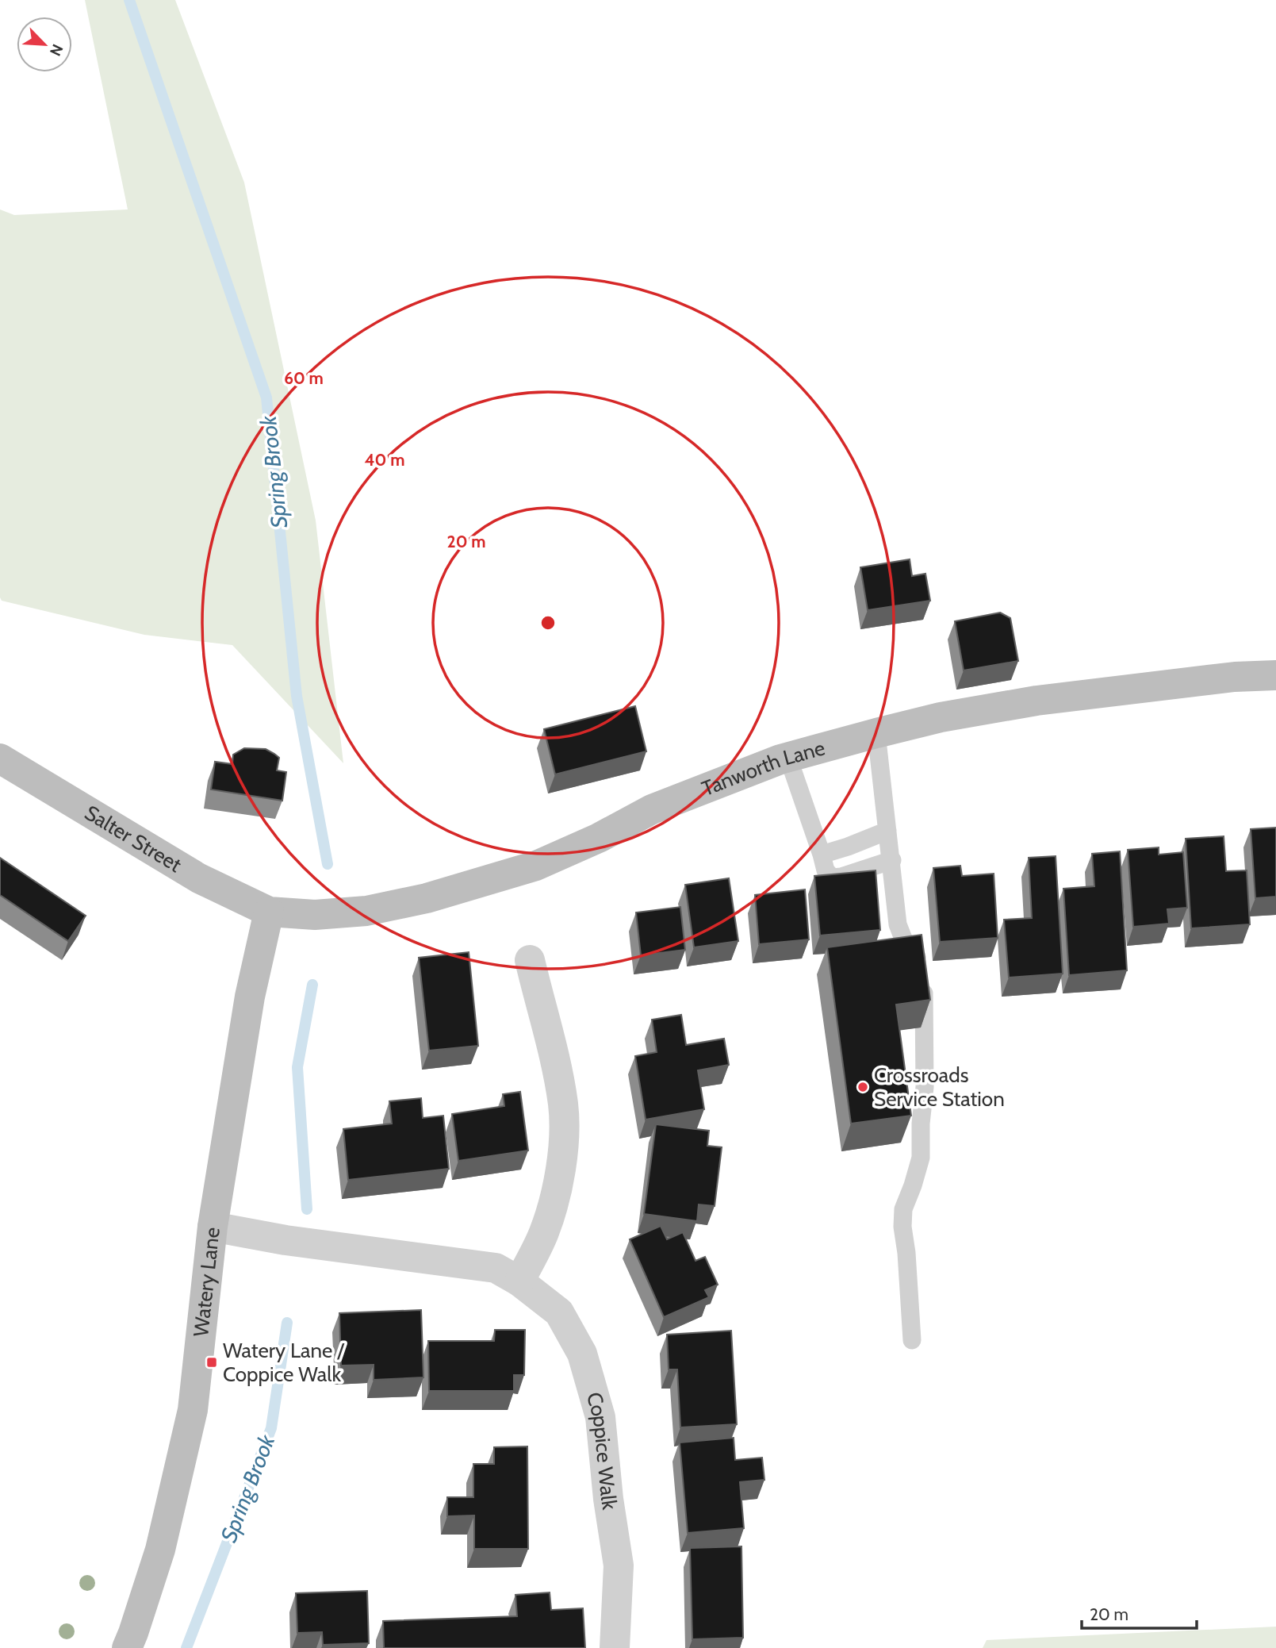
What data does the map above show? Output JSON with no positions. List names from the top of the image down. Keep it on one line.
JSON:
{"streets":{"main road":["Tanworth Lane","Salter Street","Watery Lane"],"street":["Coppice Walk"]},"crossings":[["Tanworth Lane","Salter Street"],["Tanworth Lane","Watery Lane"],["Salter Street","Watery Lane"],["Watery Lane","Coppice Walk"]],"water":["Spring Brook"],"places":{"other":["Crossroads Service Station"],"transit":["Watery Lane / Coppice Walk"]},"scale_bar":"20 m","north":"bottom right","rings":["60 m","40 m","20 m"]}
